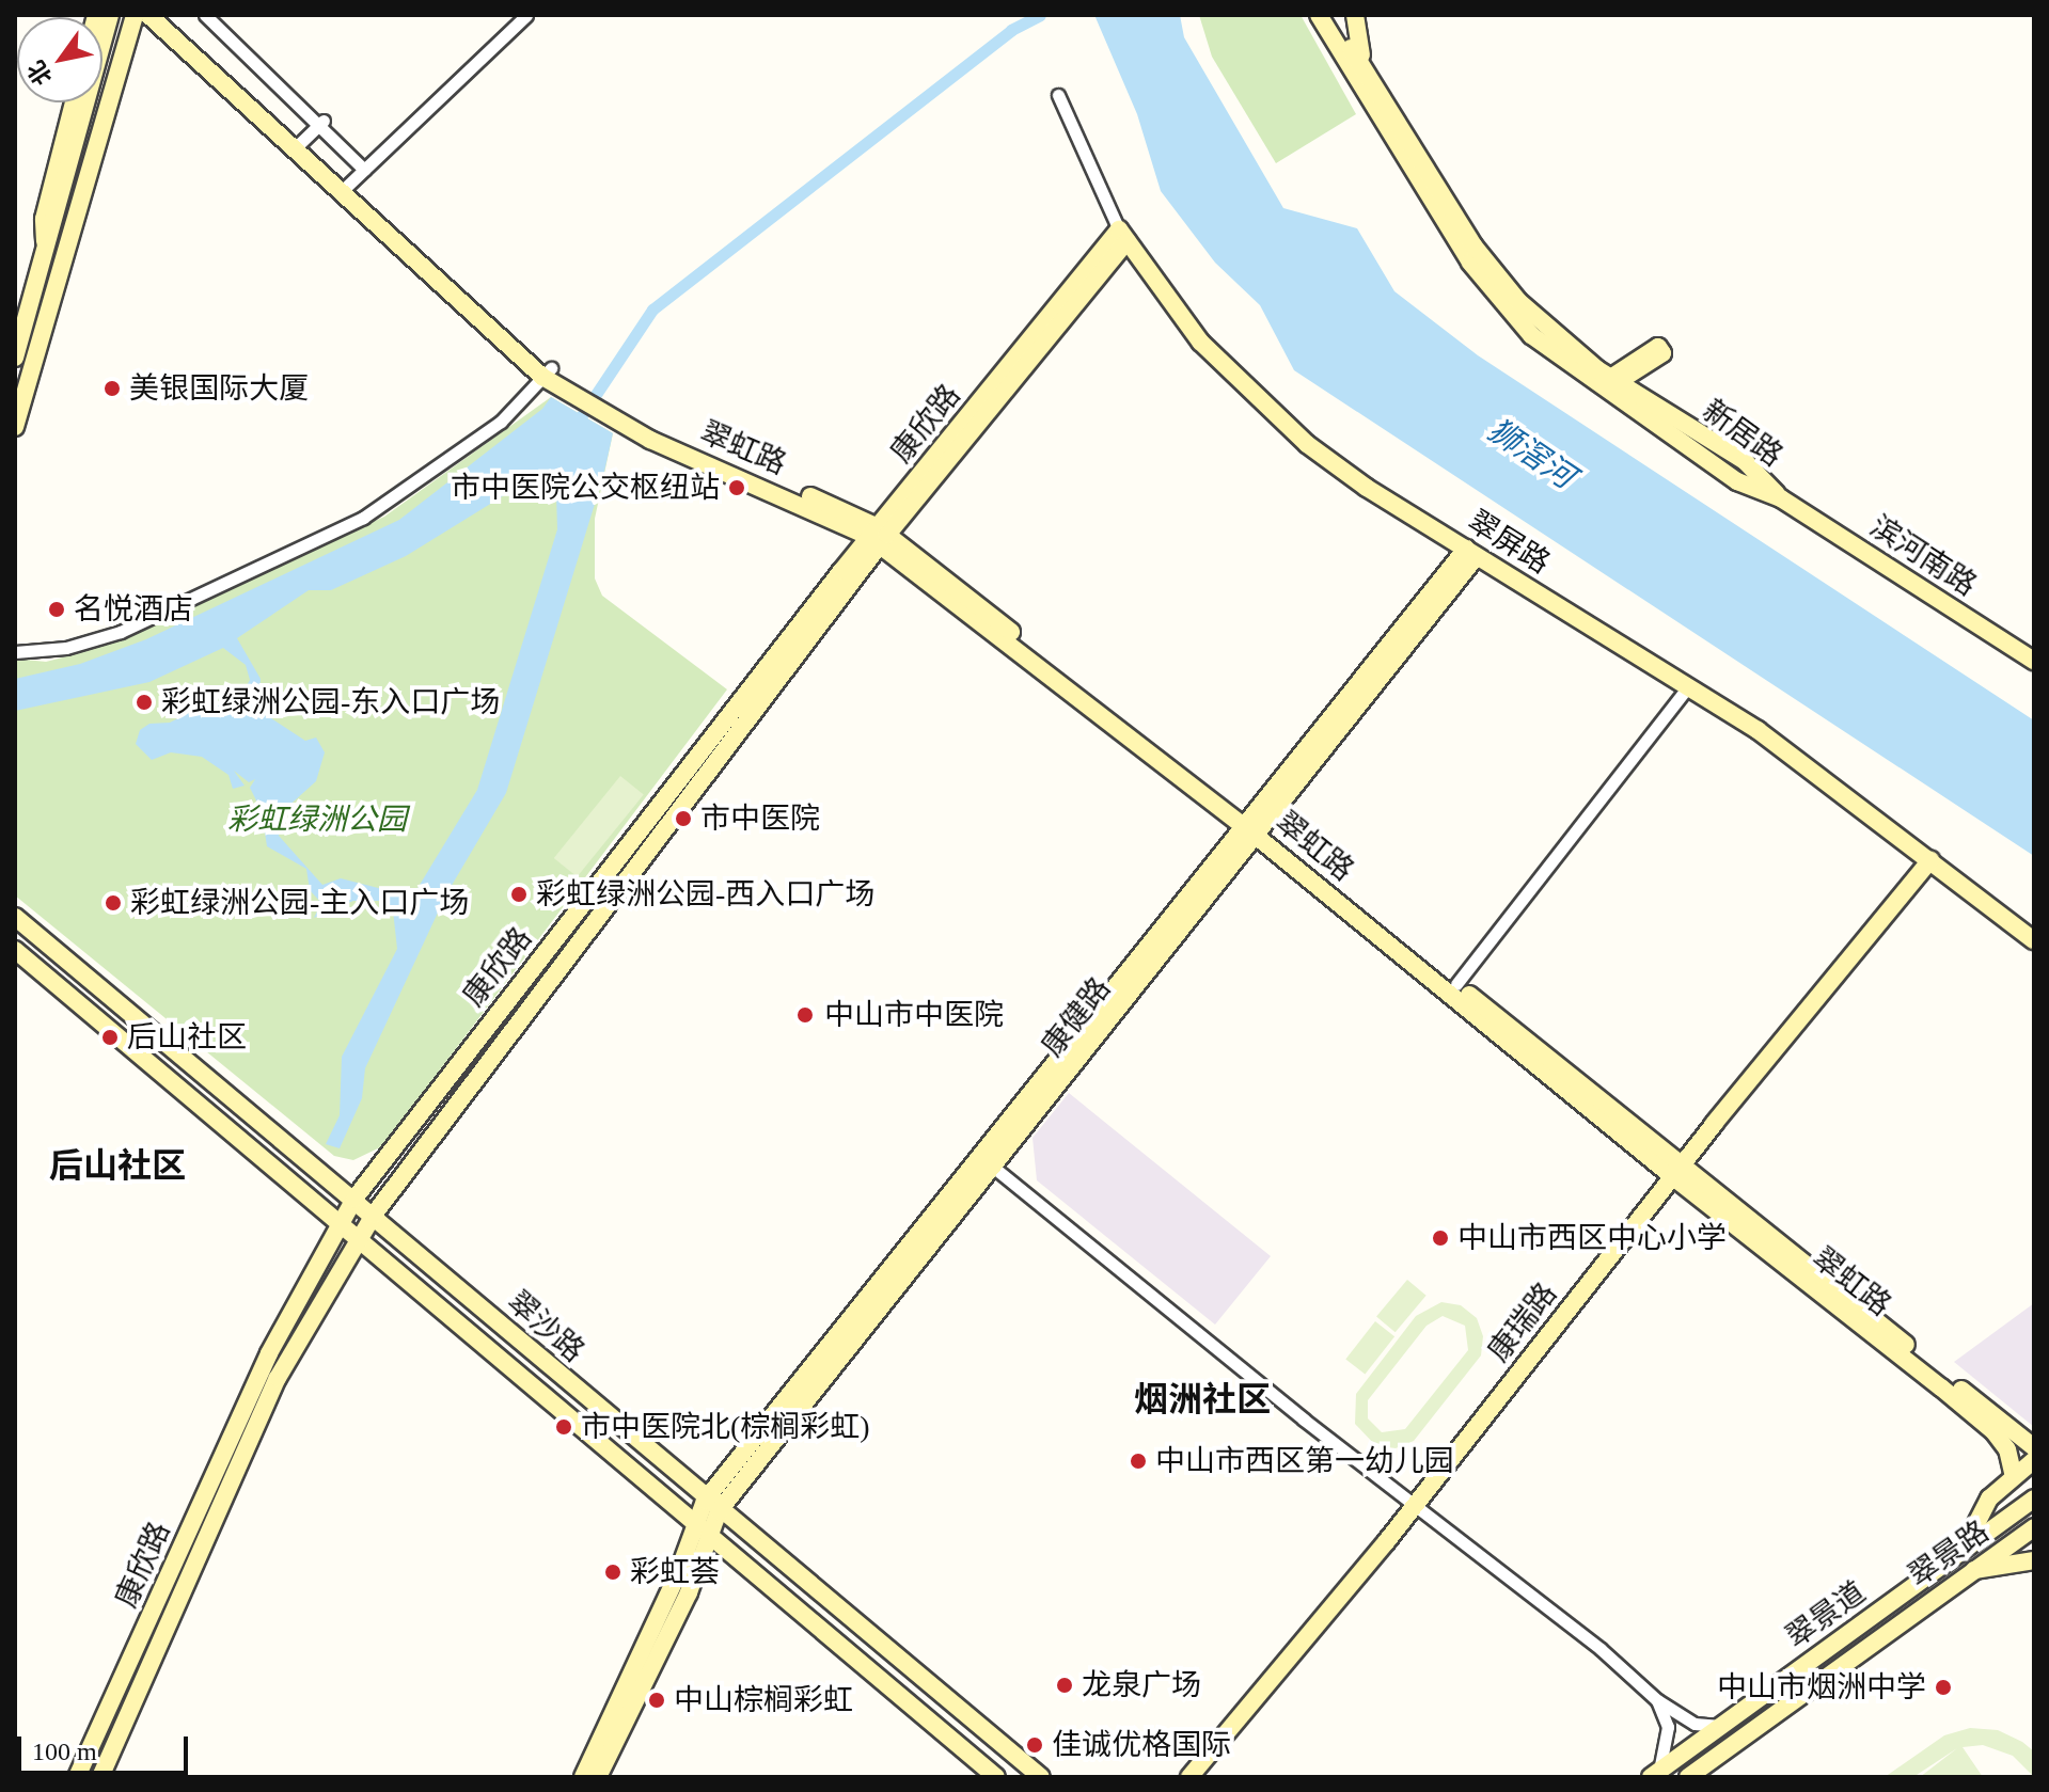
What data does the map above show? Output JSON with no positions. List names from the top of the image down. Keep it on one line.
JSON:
{"streets":{"street":["康欣路","新居路","翠虹路","翠屏路","滨河南路","康健路","康瑞路","翠沙路","翠景路","翠景道"]},"crossings":[["康欣路","翠虹路"],["康欣路","翠屏路"],["康欣路","翠沙路"],["新居路","滨河南路"],["翠虹路","康健路"],["翠虹路","康瑞路"],["翠屏路","康健路"],["翠屏路","康瑞路"],["康健路","翠沙路"]],"districts":["后山社区","烟洲社区"],"water":["狮滘河"],"parks":["彩虹绿洲公园"],"places":["美银国际大厦","市中医院公交枢纽站","名悦酒店","彩虹绿洲公园-东入口广场","市中医院","彩虹绿洲公园-西入口广场","彩虹绿洲公园-主入口广场","中山市中医院","后山社区","中山市西区中心小学","市中医院北(棕榈彩虹)","中山市西区第一幼儿园","彩虹荟","龙泉广场","中山市烟洲中学","中山棕榈彩虹","佳诚优格国际"],"scale_bar":"100 m","north":"bottom left"}
